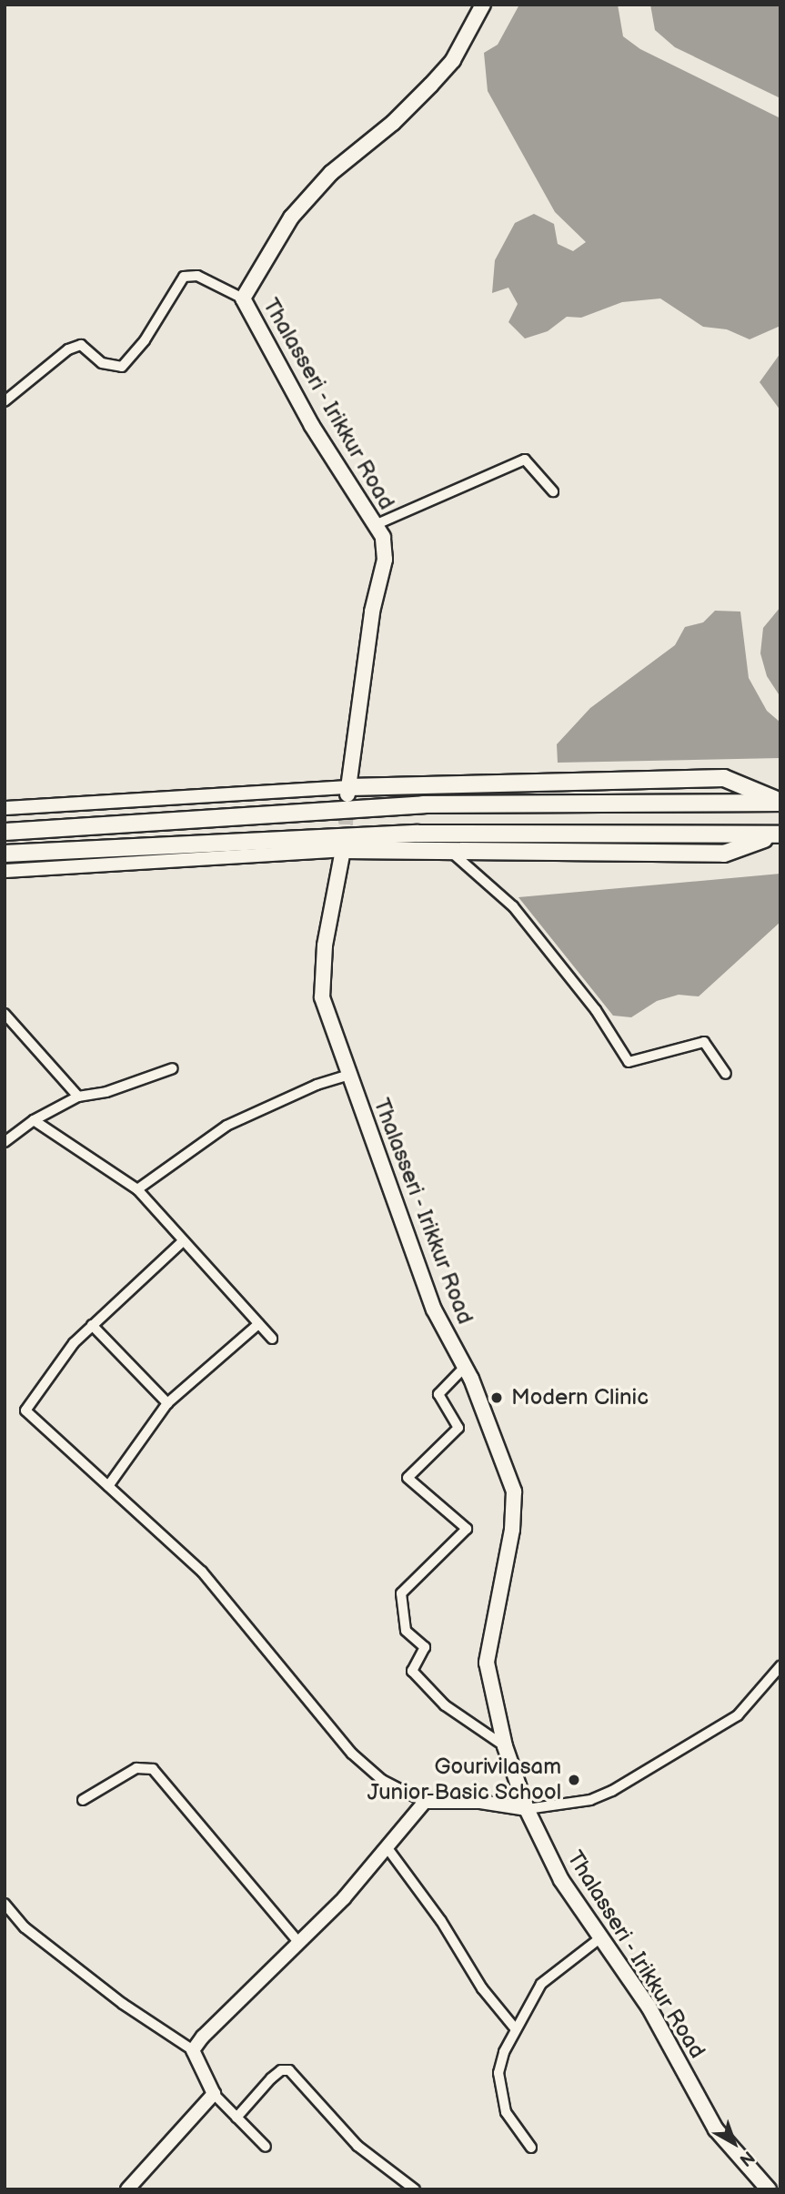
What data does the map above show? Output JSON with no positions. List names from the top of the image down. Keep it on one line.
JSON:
{"streets":{"main road":["Thalasseri - Irikkur Road"]},"places":["Modern Clinic","Gourivilasam Junior Basic School"],"north":"bottom right"}
